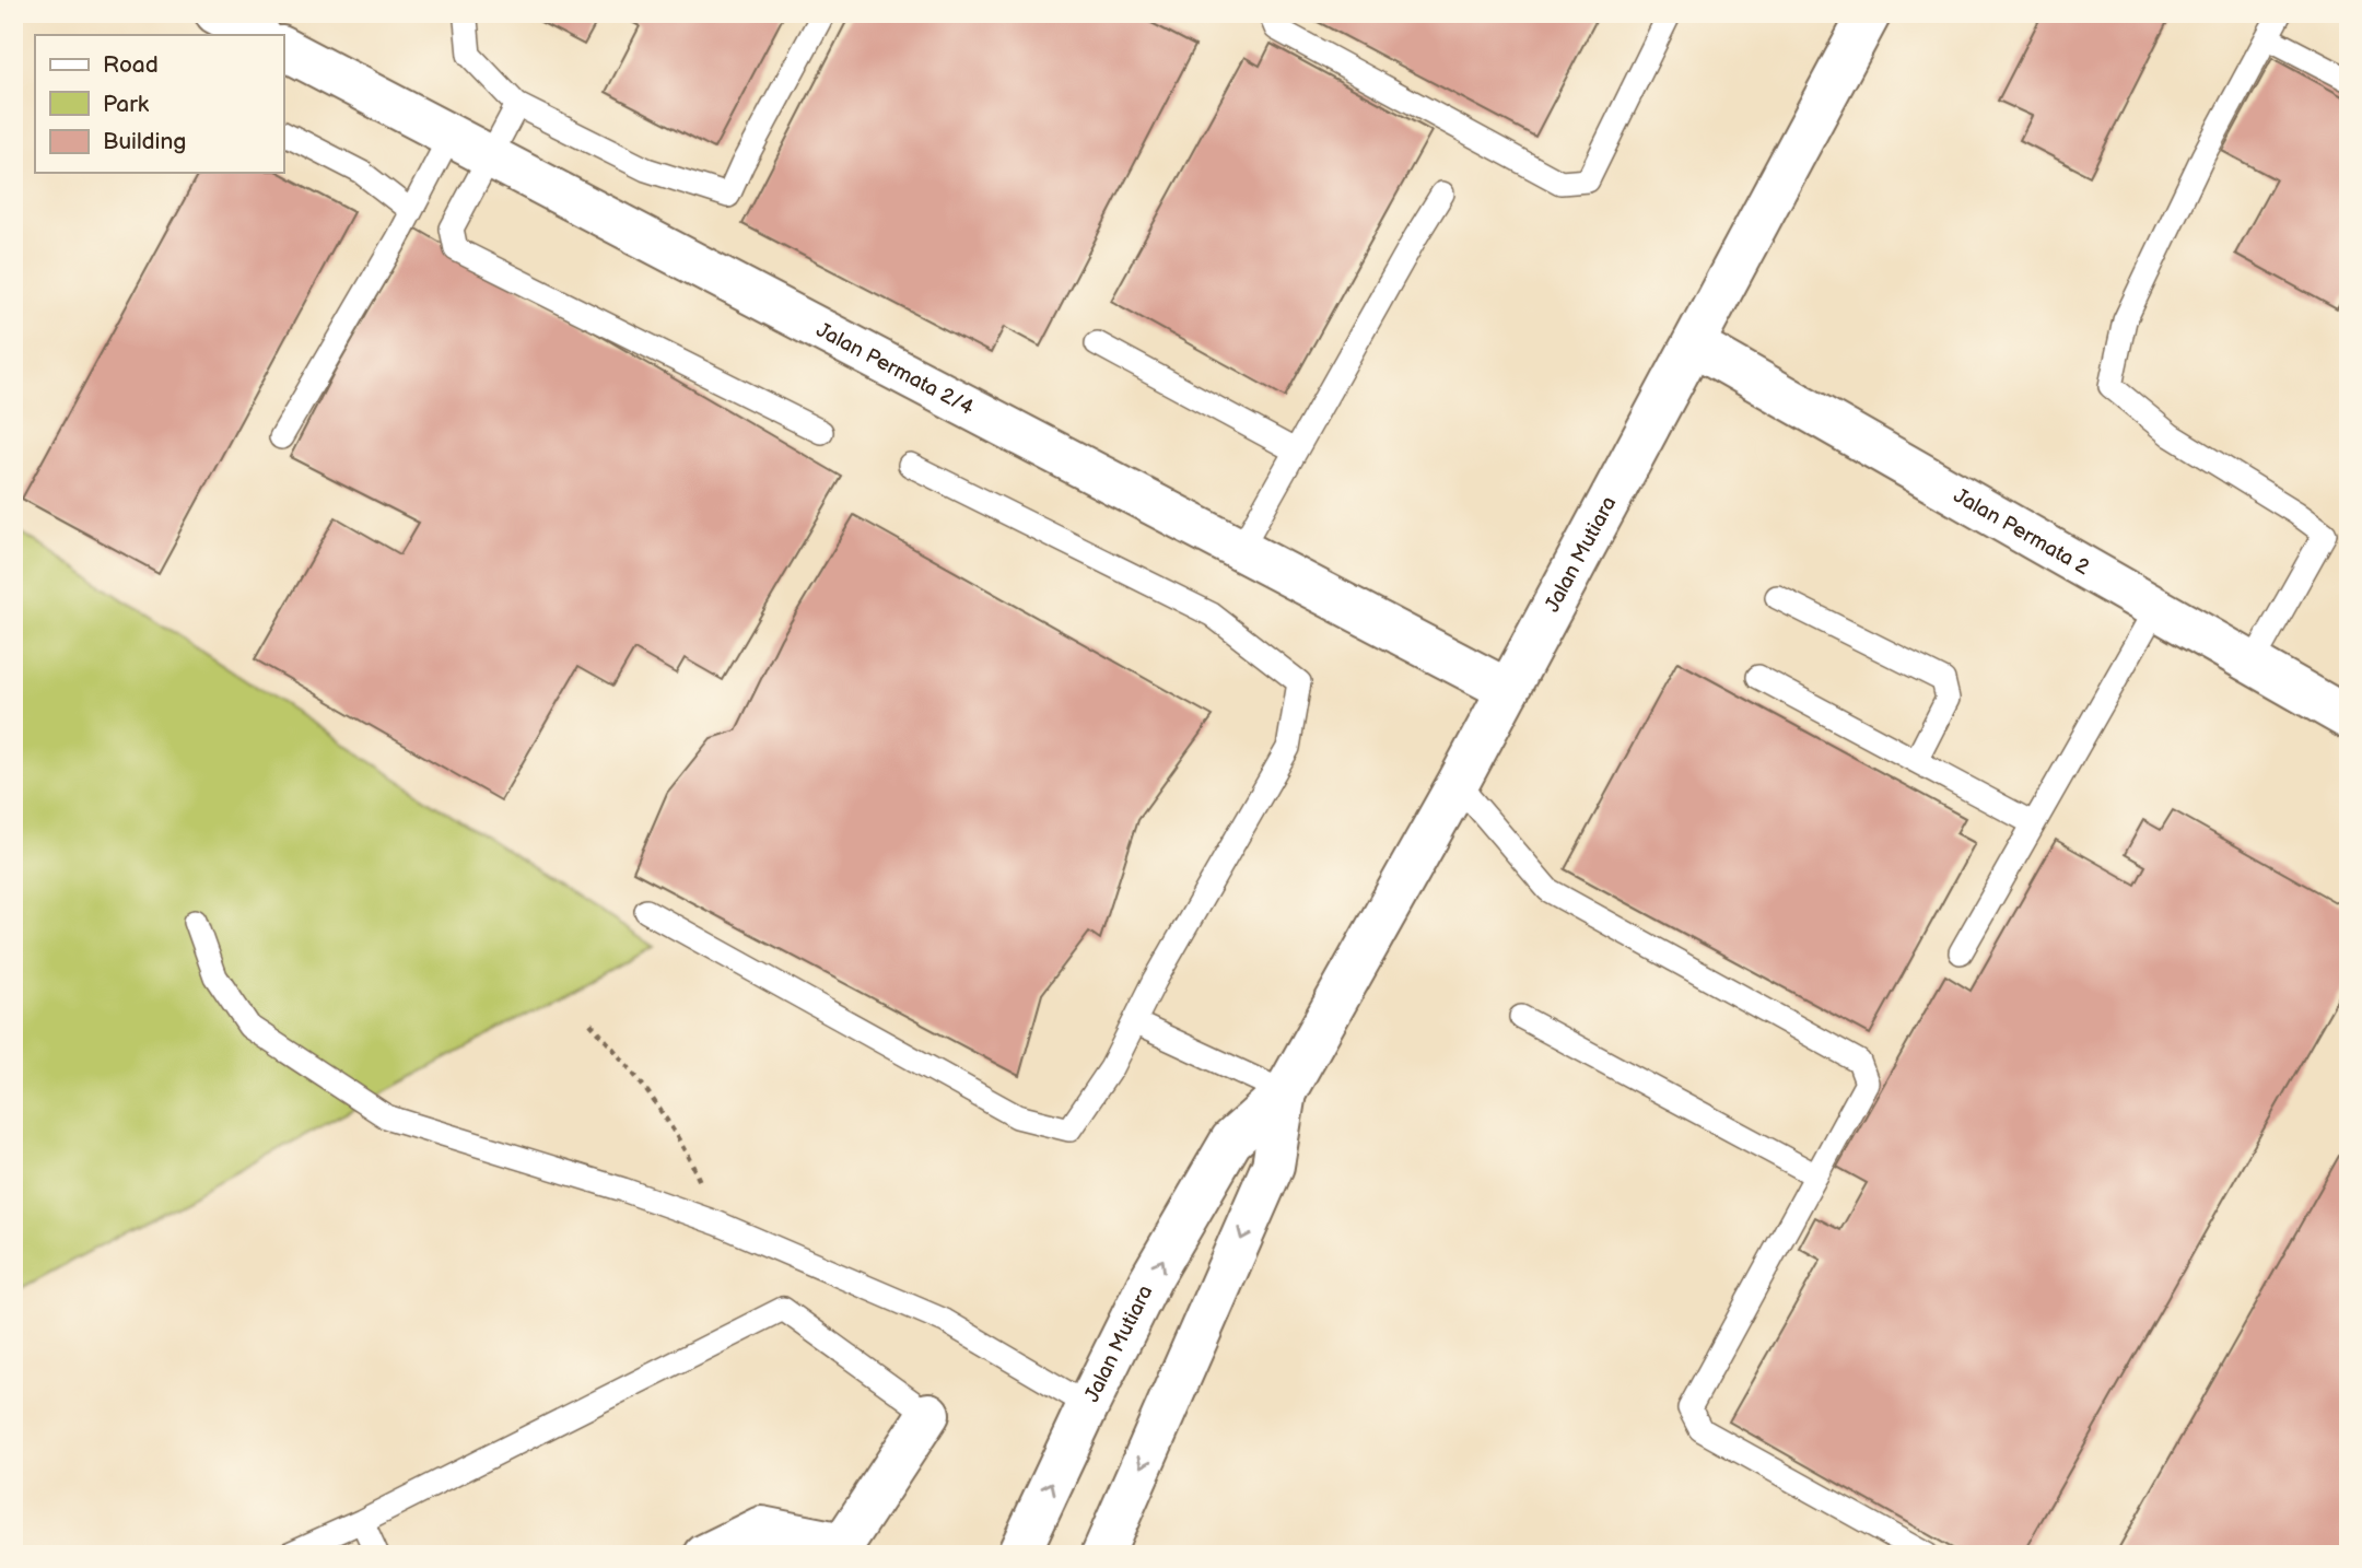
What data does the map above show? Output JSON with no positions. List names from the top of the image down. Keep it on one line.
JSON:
{"streets":{"street":["Jalan Permata 2/4","Jalan Permata 2","Jalan Mutiara"]},"crossings":[["Jalan Permata 2/4","Jalan Mutiara"],["Jalan Permata 2","Jalan Mutiara"]],"legend":["Road","Park","Building"]}
